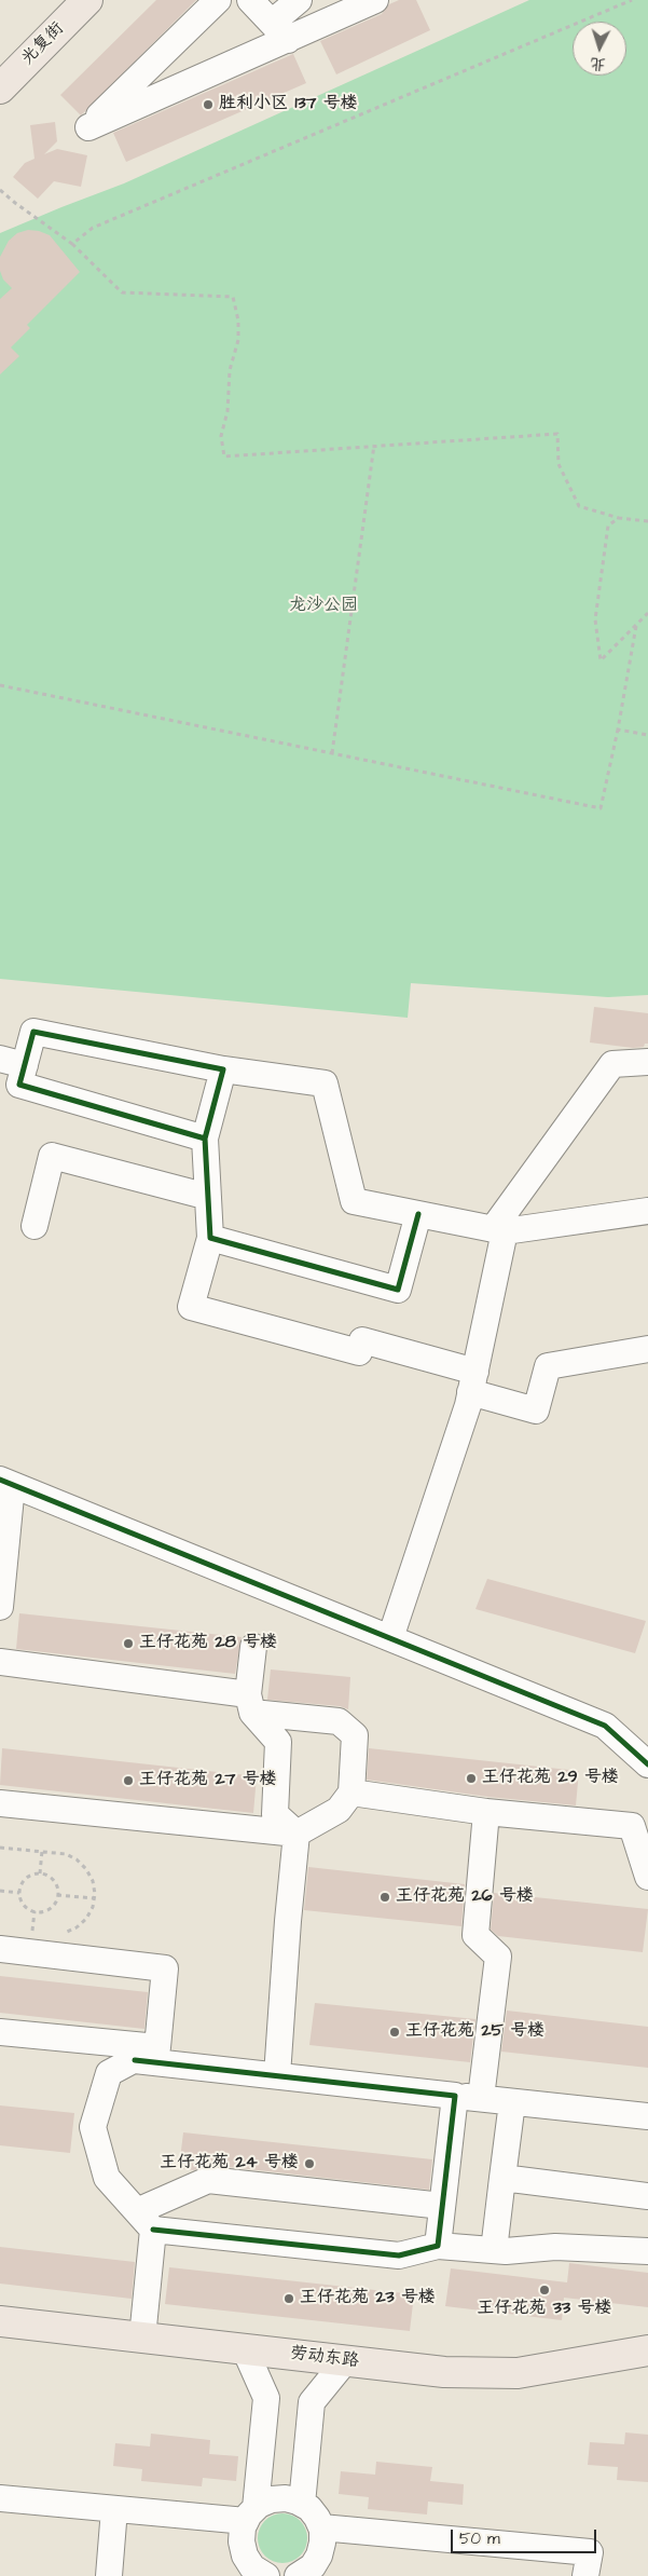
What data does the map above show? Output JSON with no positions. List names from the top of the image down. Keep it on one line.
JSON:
{"streets":{"main road":["光复街","劳动东路"]},"parks":["龙沙公园"],"places":["胜利小区 137 号楼","王仔花苑 28 号楼","王仔花苑 29 号楼","王仔花苑 27 号楼","王仔花苑 26 号楼","王仔花苑 25 号楼","王仔花苑 24 号楼","王仔花苑 33 号楼","王仔花苑 23 号楼"],"scale_bar":"50 m","north":"bottom"}
